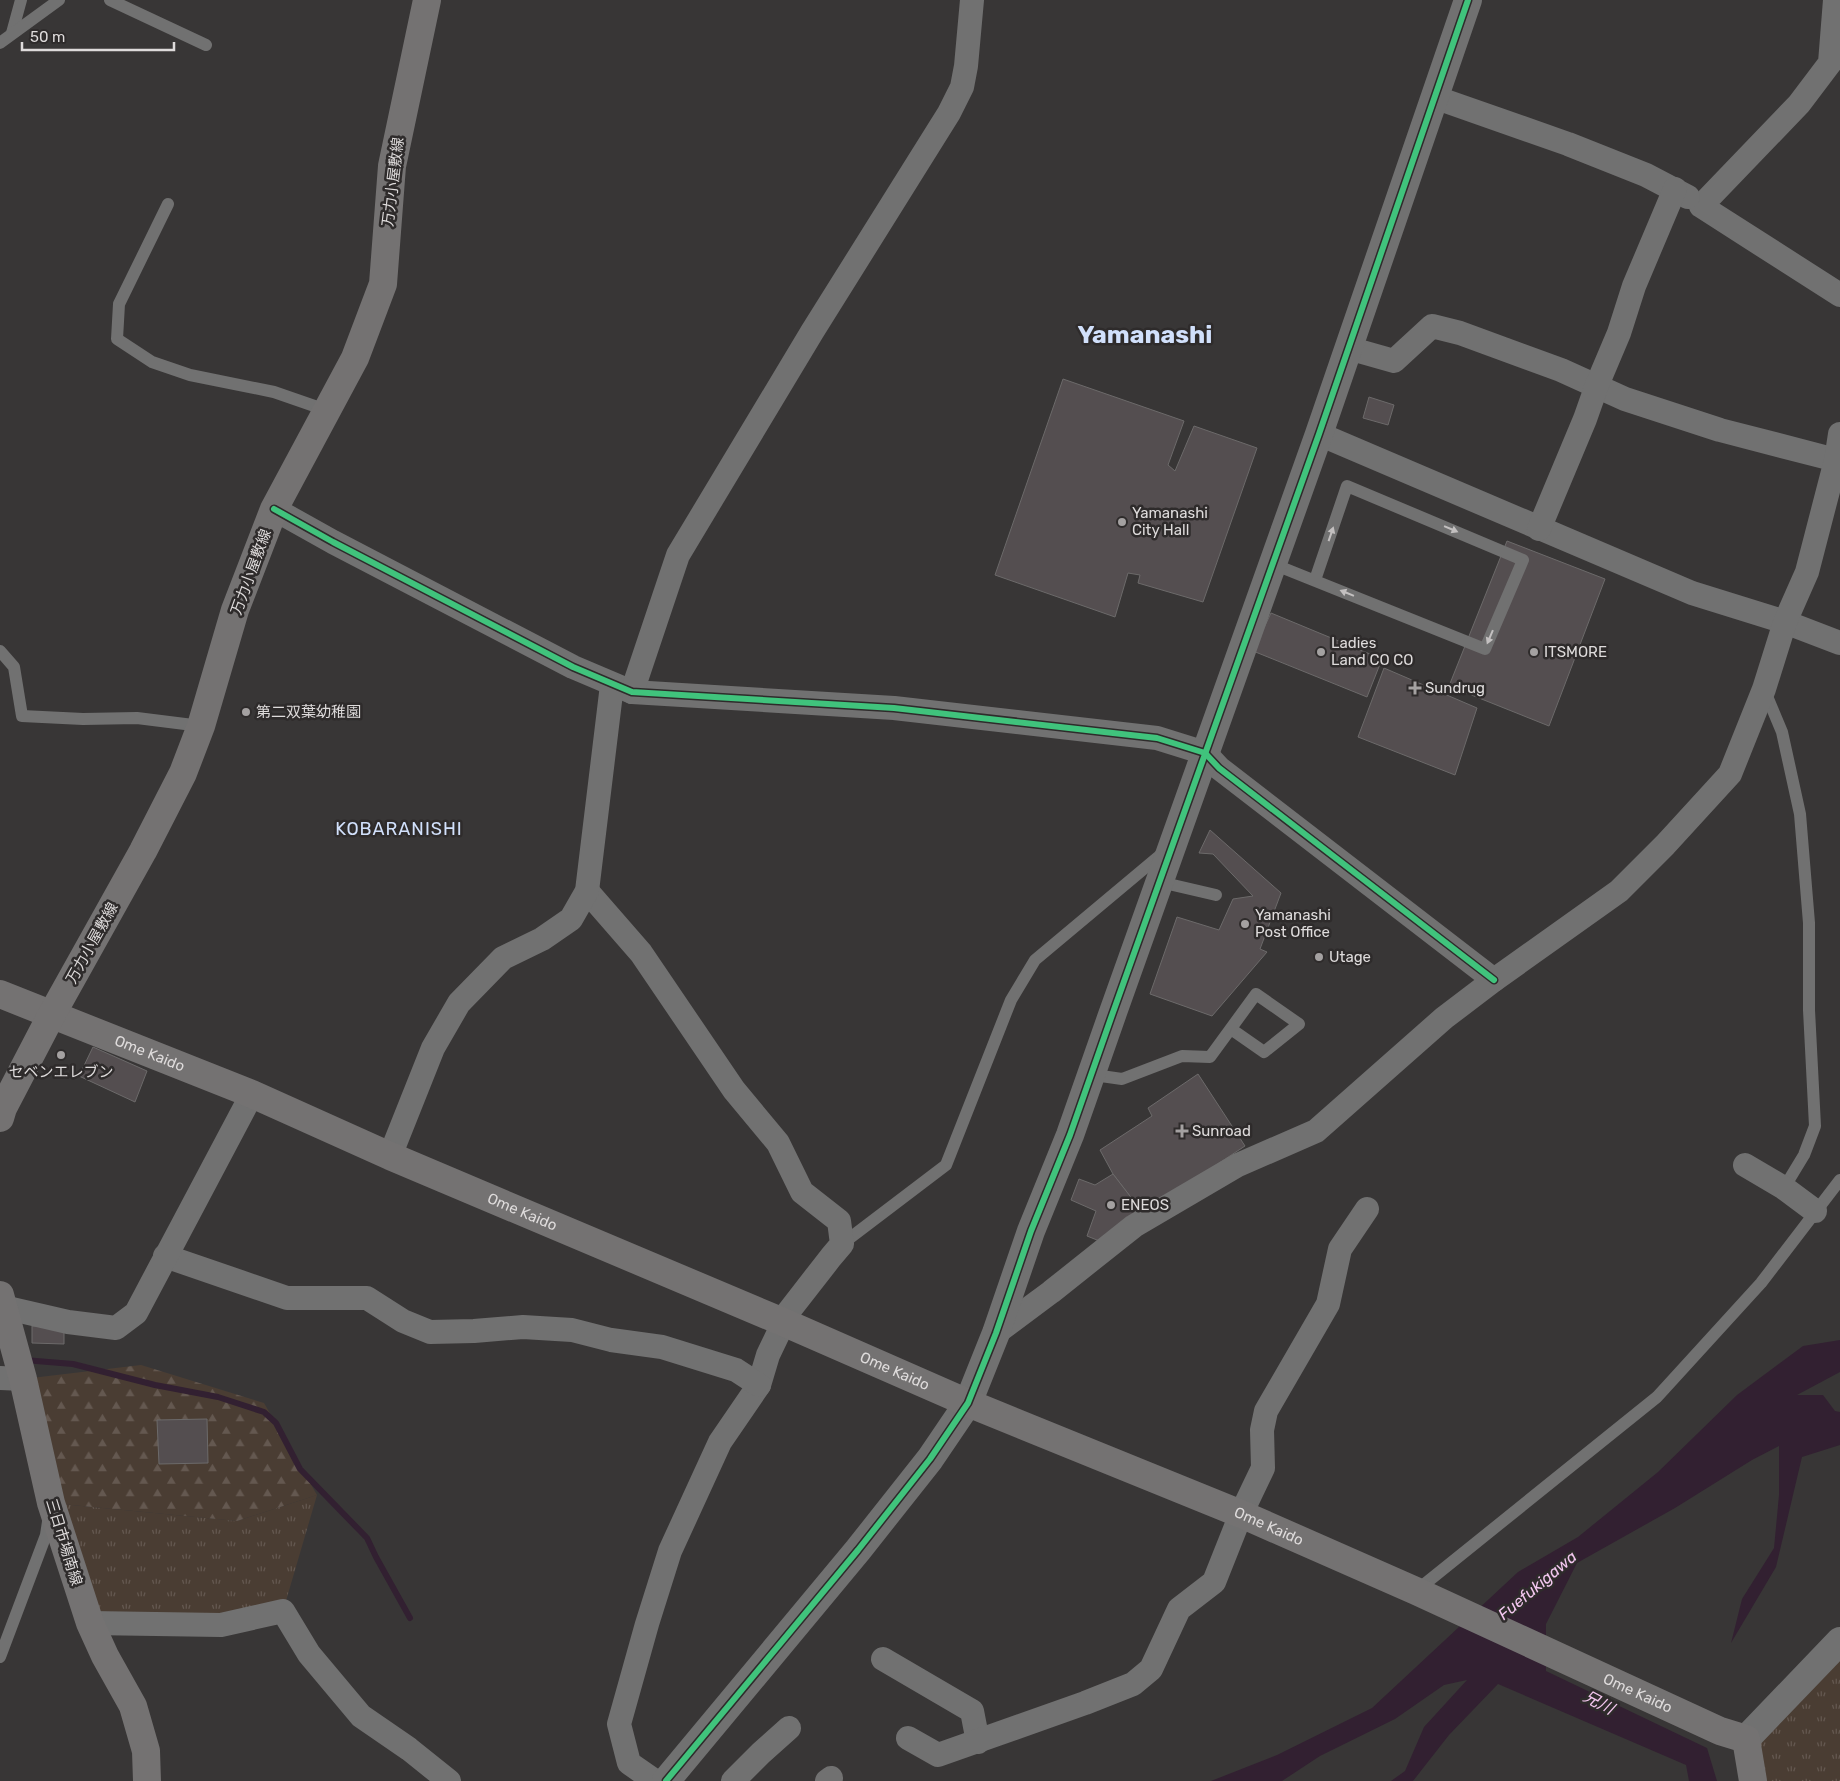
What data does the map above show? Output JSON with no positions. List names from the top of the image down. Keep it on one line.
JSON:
{"streets":{"main road":["万力小屋敷線","Ome Kaido","三日市場南線"]},"crossings":[["万力小屋敷線","Ome Kaido"]],"districts":["Yamanashi","KOBARANISHI"],"water":["Fuefukigawa","兄川"],"places":{"other":["Yamanashi City Hall","Ladies Land CO CO","ITSMORE","第二双葉幼稚園","Yamanashi Post Office","Utage","セベンエレブン","ENEOS"],"health":["Sundrug","Sunroad"]},"scale_bar":"50 m"}
